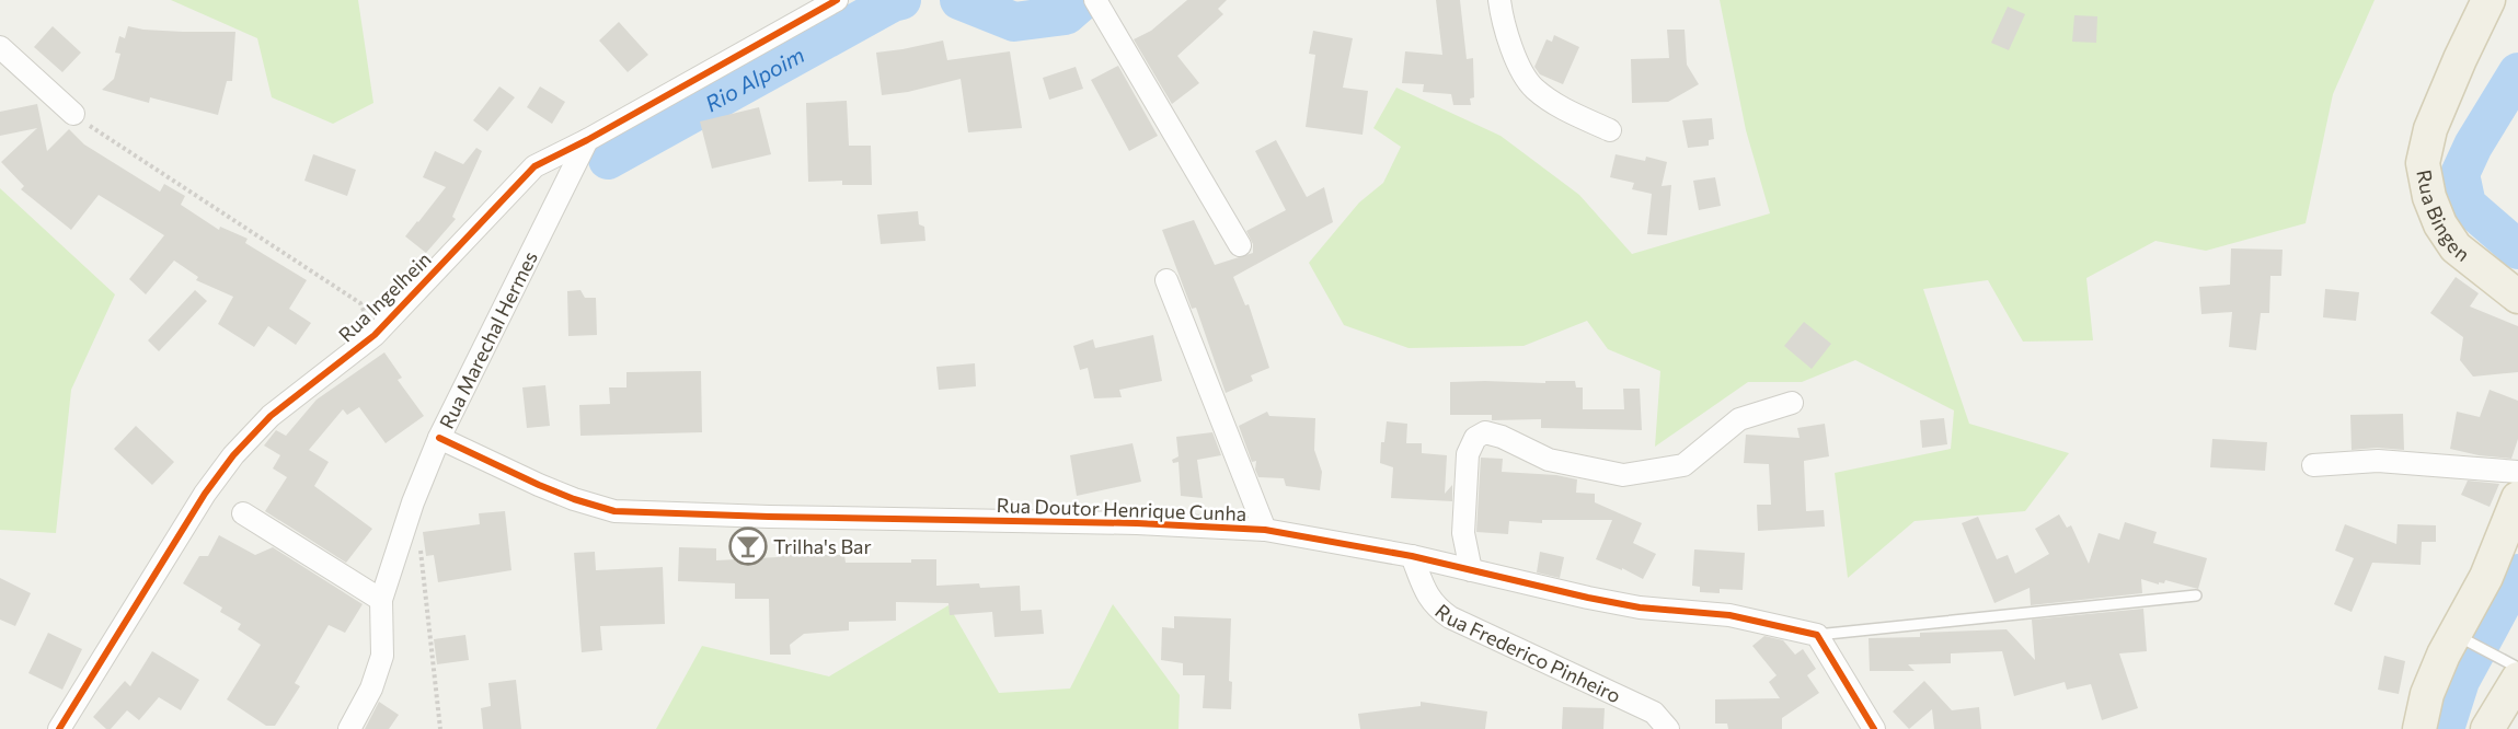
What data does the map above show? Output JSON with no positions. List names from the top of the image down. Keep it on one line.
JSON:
{"streets":{"main road":["Rua Bingen"],"street":["Rua Ingelhein","Rua Marechal Hermes","Rua Doutor Henrique Cunha","Rua Frederico Pinheiro"]},"crossings":[["Rua Ingelhein","Rua Marechal Hermes"],["Rua Marechal Hermes","Rua Doutor Henrique Cunha"],["Rua Doutor Henrique Cunha","Rua Frederico Pinheiro"]],"water":["Rio Alpoim"],"places":{"bar":["Trilha's Bar"]}}
